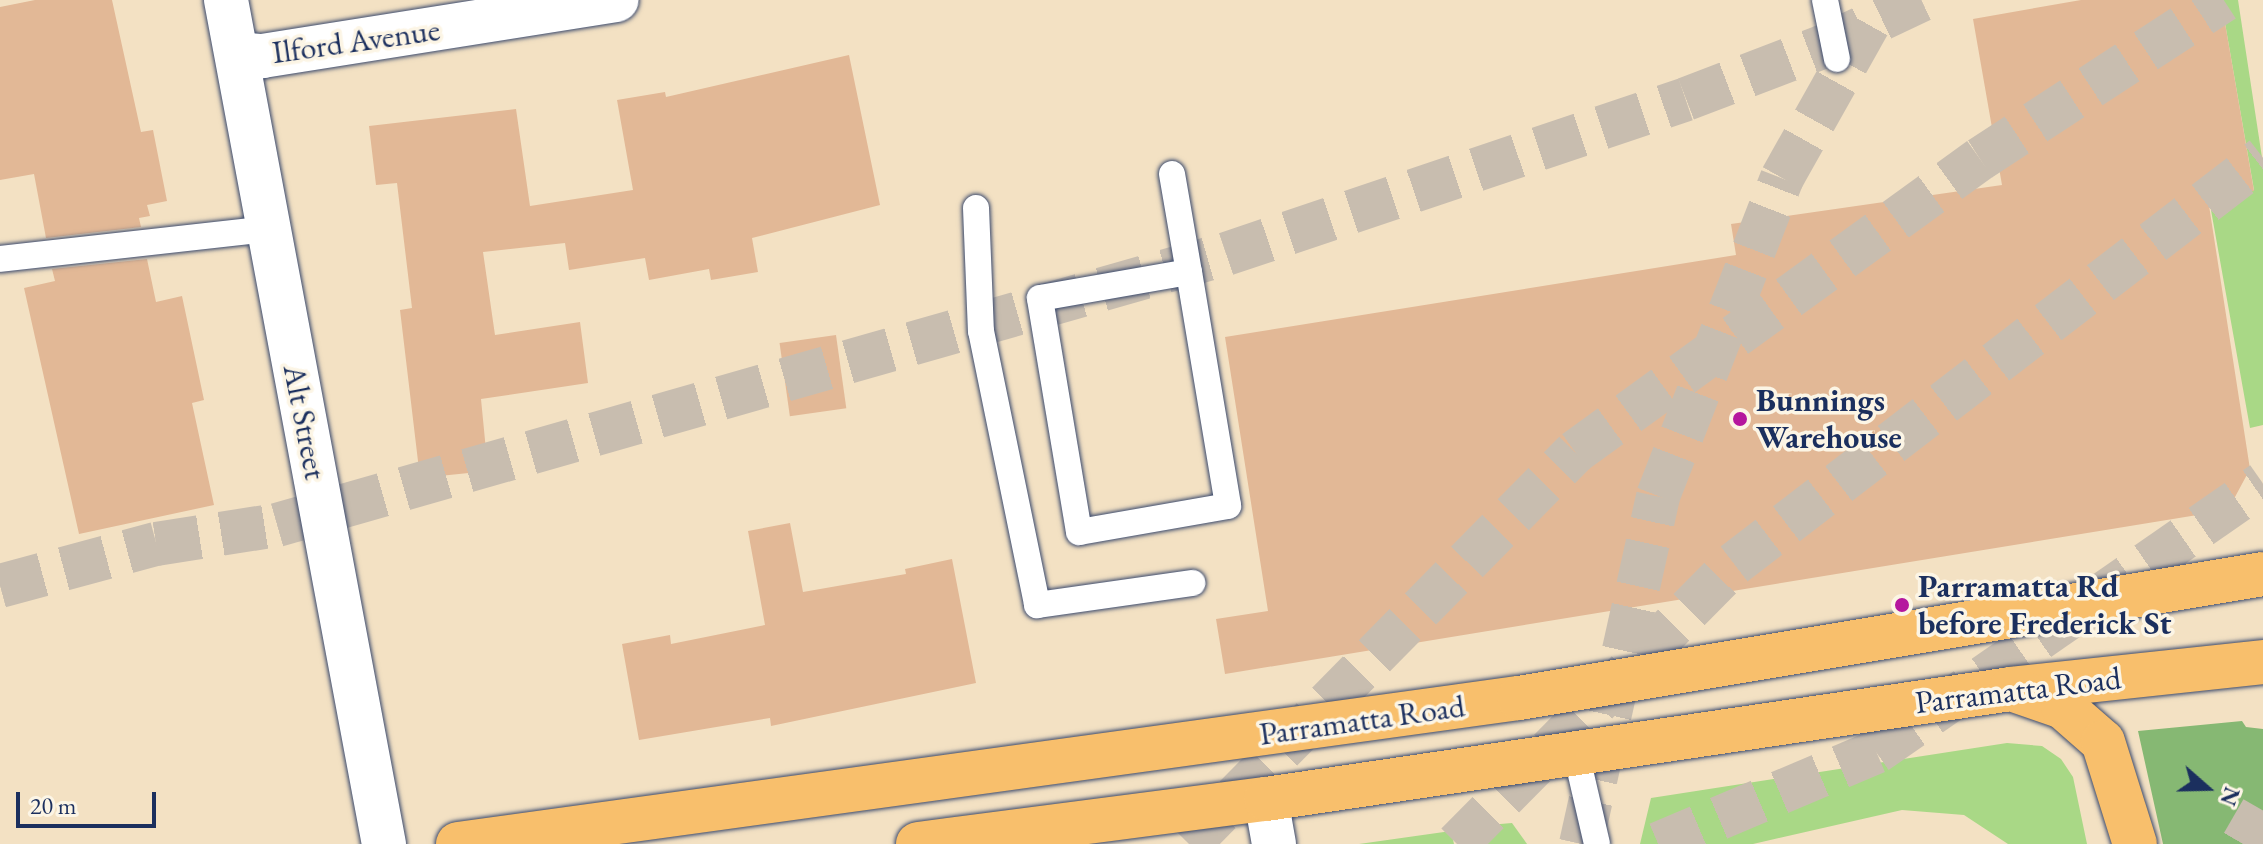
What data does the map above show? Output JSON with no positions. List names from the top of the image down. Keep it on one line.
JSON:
{"streets":{"main road":["Parramatta Road"],"street":["Ilford Avenue","Alt Street"]},"crossings":[["Ilford Avenue","Alt Street"]],"places":["Bunnings Warehouse","Parramatta Rd before Frederick St"],"scale_bar":"20 m","north":"right"}
